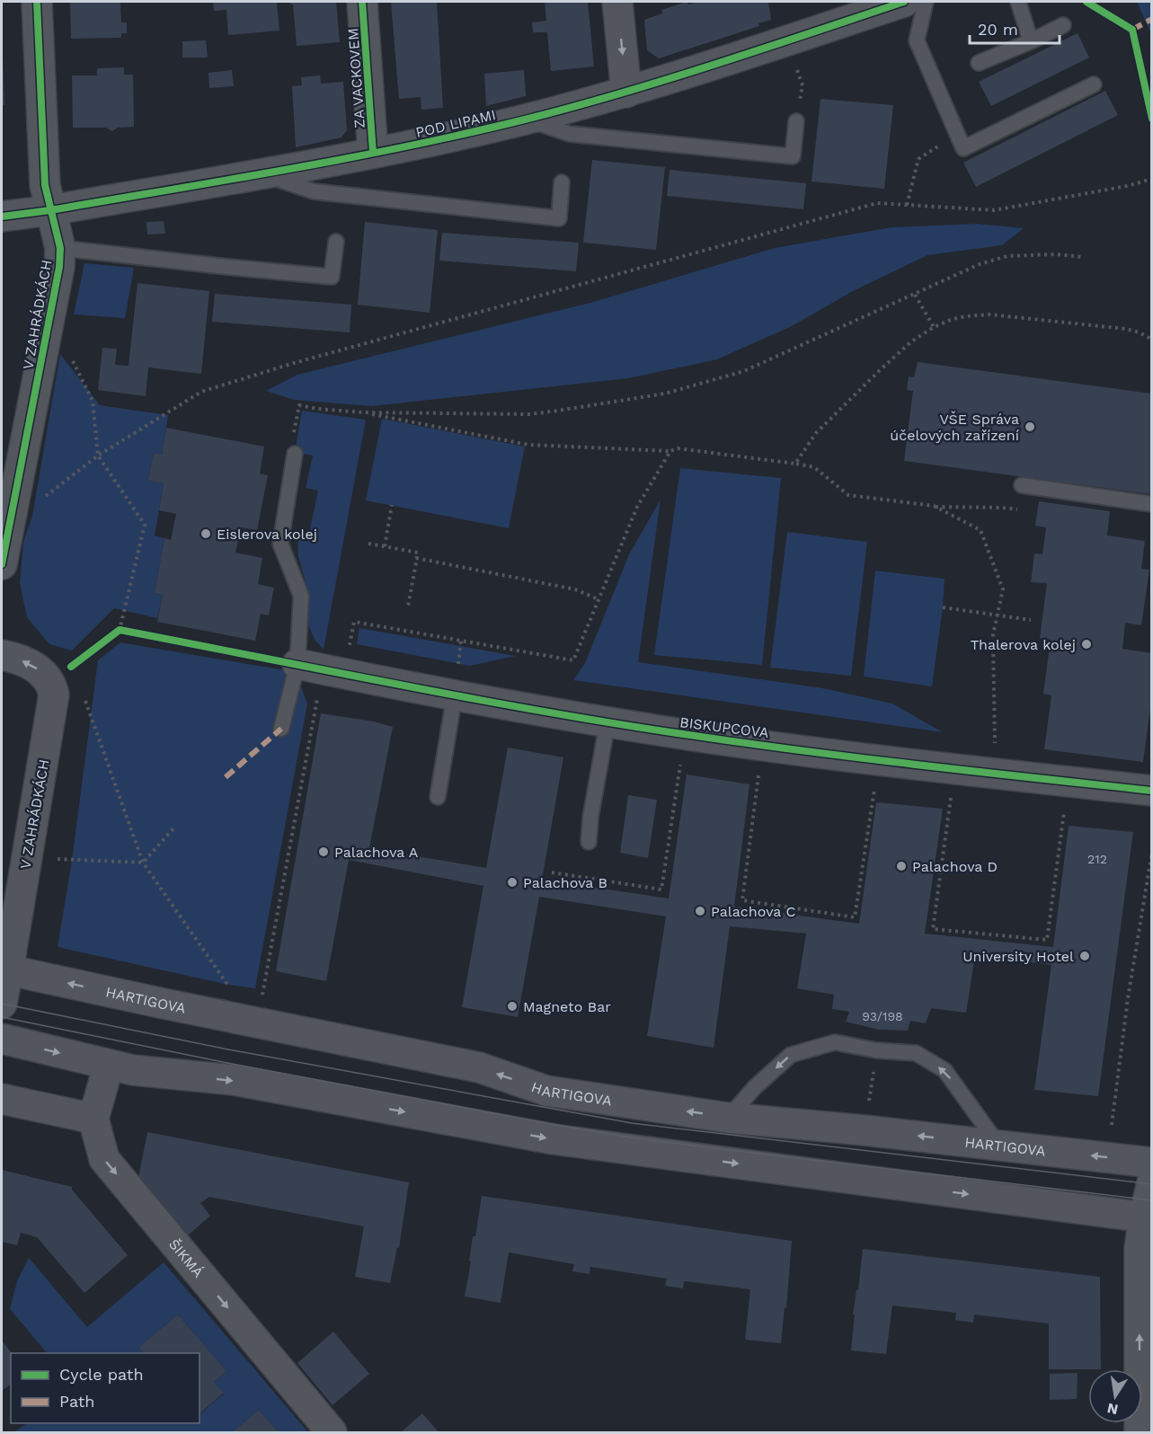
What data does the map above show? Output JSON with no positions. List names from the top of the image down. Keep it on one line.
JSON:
{"streets":{"street":["ZA VACKOVEM","POD LIPAMI","V ZAHRÁDKÁCH","BISKUPCOVA","HARTIGOVA","ŠIKMÁ"]},"crossings":[["ZA VACKOVEM","POD LIPAMI"],["POD LIPAMI","V ZAHRÁDKÁCH"],["V ZAHRÁDKÁCH","HARTIGOVA"]],"one_way":["ŠIKMÁ"],"places":["VŠE Správa účelových zařízení","Eislerova kolej","Thalerova kolej","Palachova A","Palachova D","Palachova B","Palachova C","University Hotel","Magneto Bar"],"house_numbers":["212","93/198"],"legend":["Cycle path","Path"],"scale_bar":"20 m","north":"bottom"}
